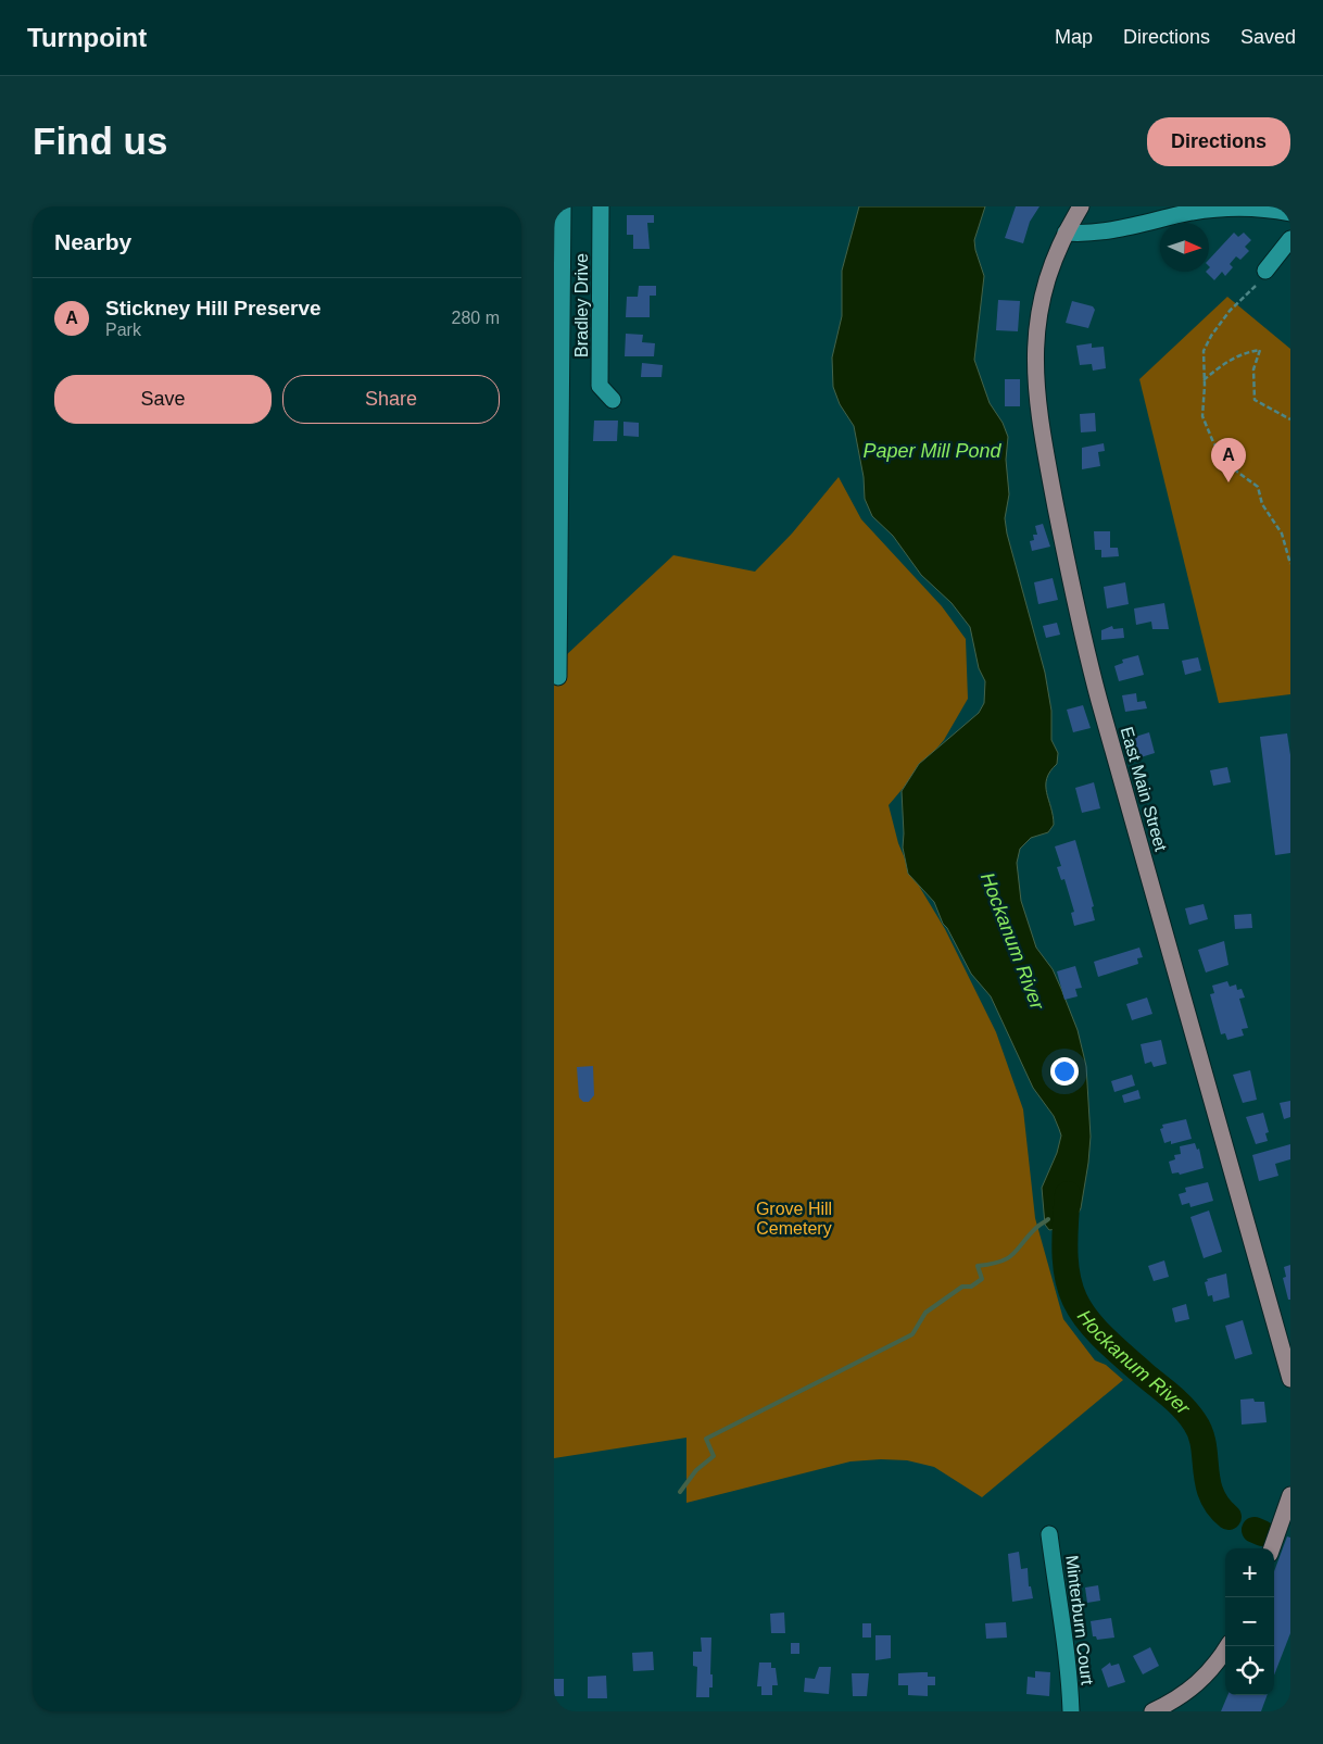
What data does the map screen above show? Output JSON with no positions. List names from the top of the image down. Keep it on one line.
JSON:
{"streets":{"main road":["East Main Street"],"street":["Bradley Drive","Minterburn Court"]},"water":["Paper Mill Pond","Hockanum River"],"parks":["Grove Hill Cemetery"],"north":"right","page":{"header":"Turnpoint","nav":["Map","Directions","Saved"],"buttons":["Directions",["Save","Share"]],"title":"Find us","heading":"Nearby","list":[{"mark":"A","name":"Stickney Hill Preserve","note":"Park","value":"280 m"}],"pins":"A","map_buttons":["+","−"]}}
